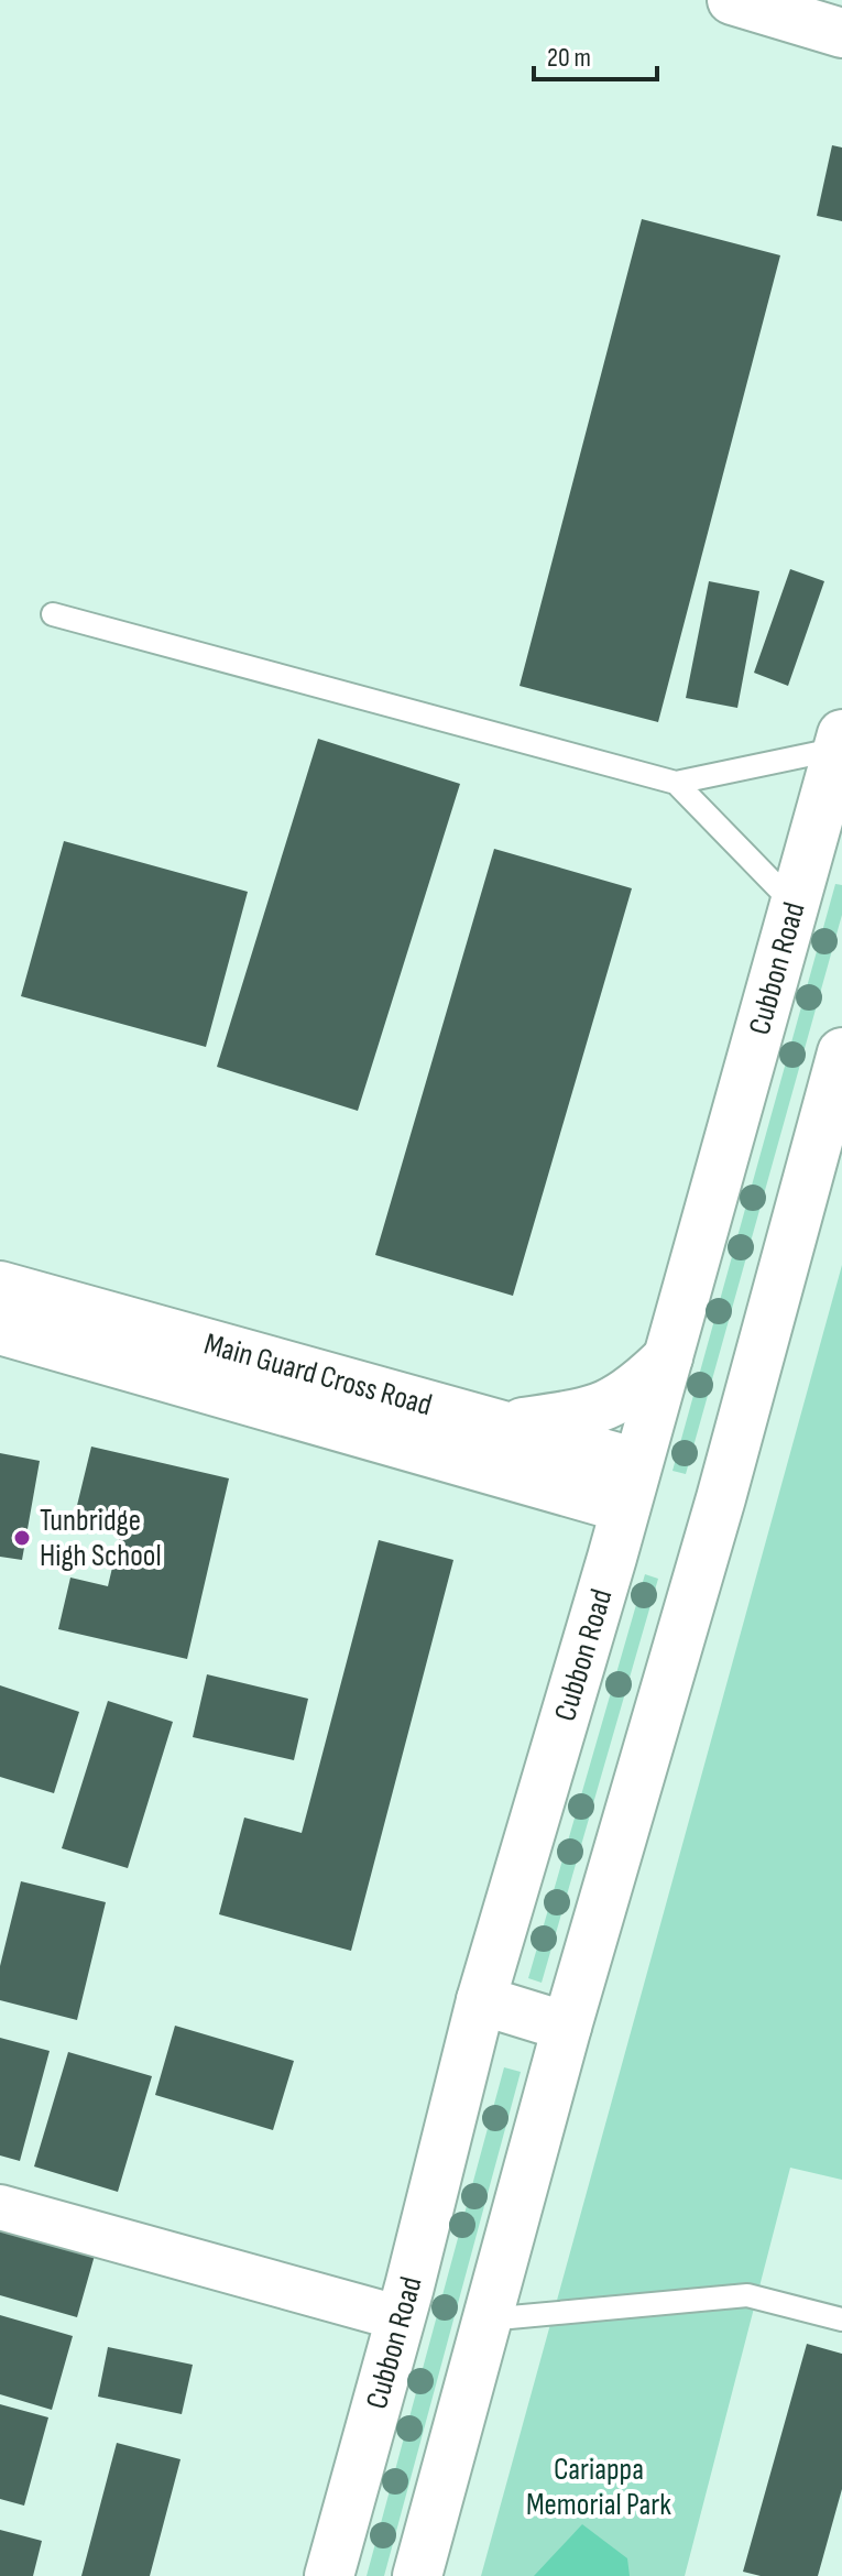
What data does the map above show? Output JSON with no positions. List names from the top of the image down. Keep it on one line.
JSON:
{"streets":{"main road":["Cubbon Road","Main Guard Cross Road"]},"crossings":[["Cubbon Road","Main Guard Cross Road"]],"parks":["Cariappa Memorial Park"],"places":["Tunbridge High School"],"scale_bar":"20 m"}
